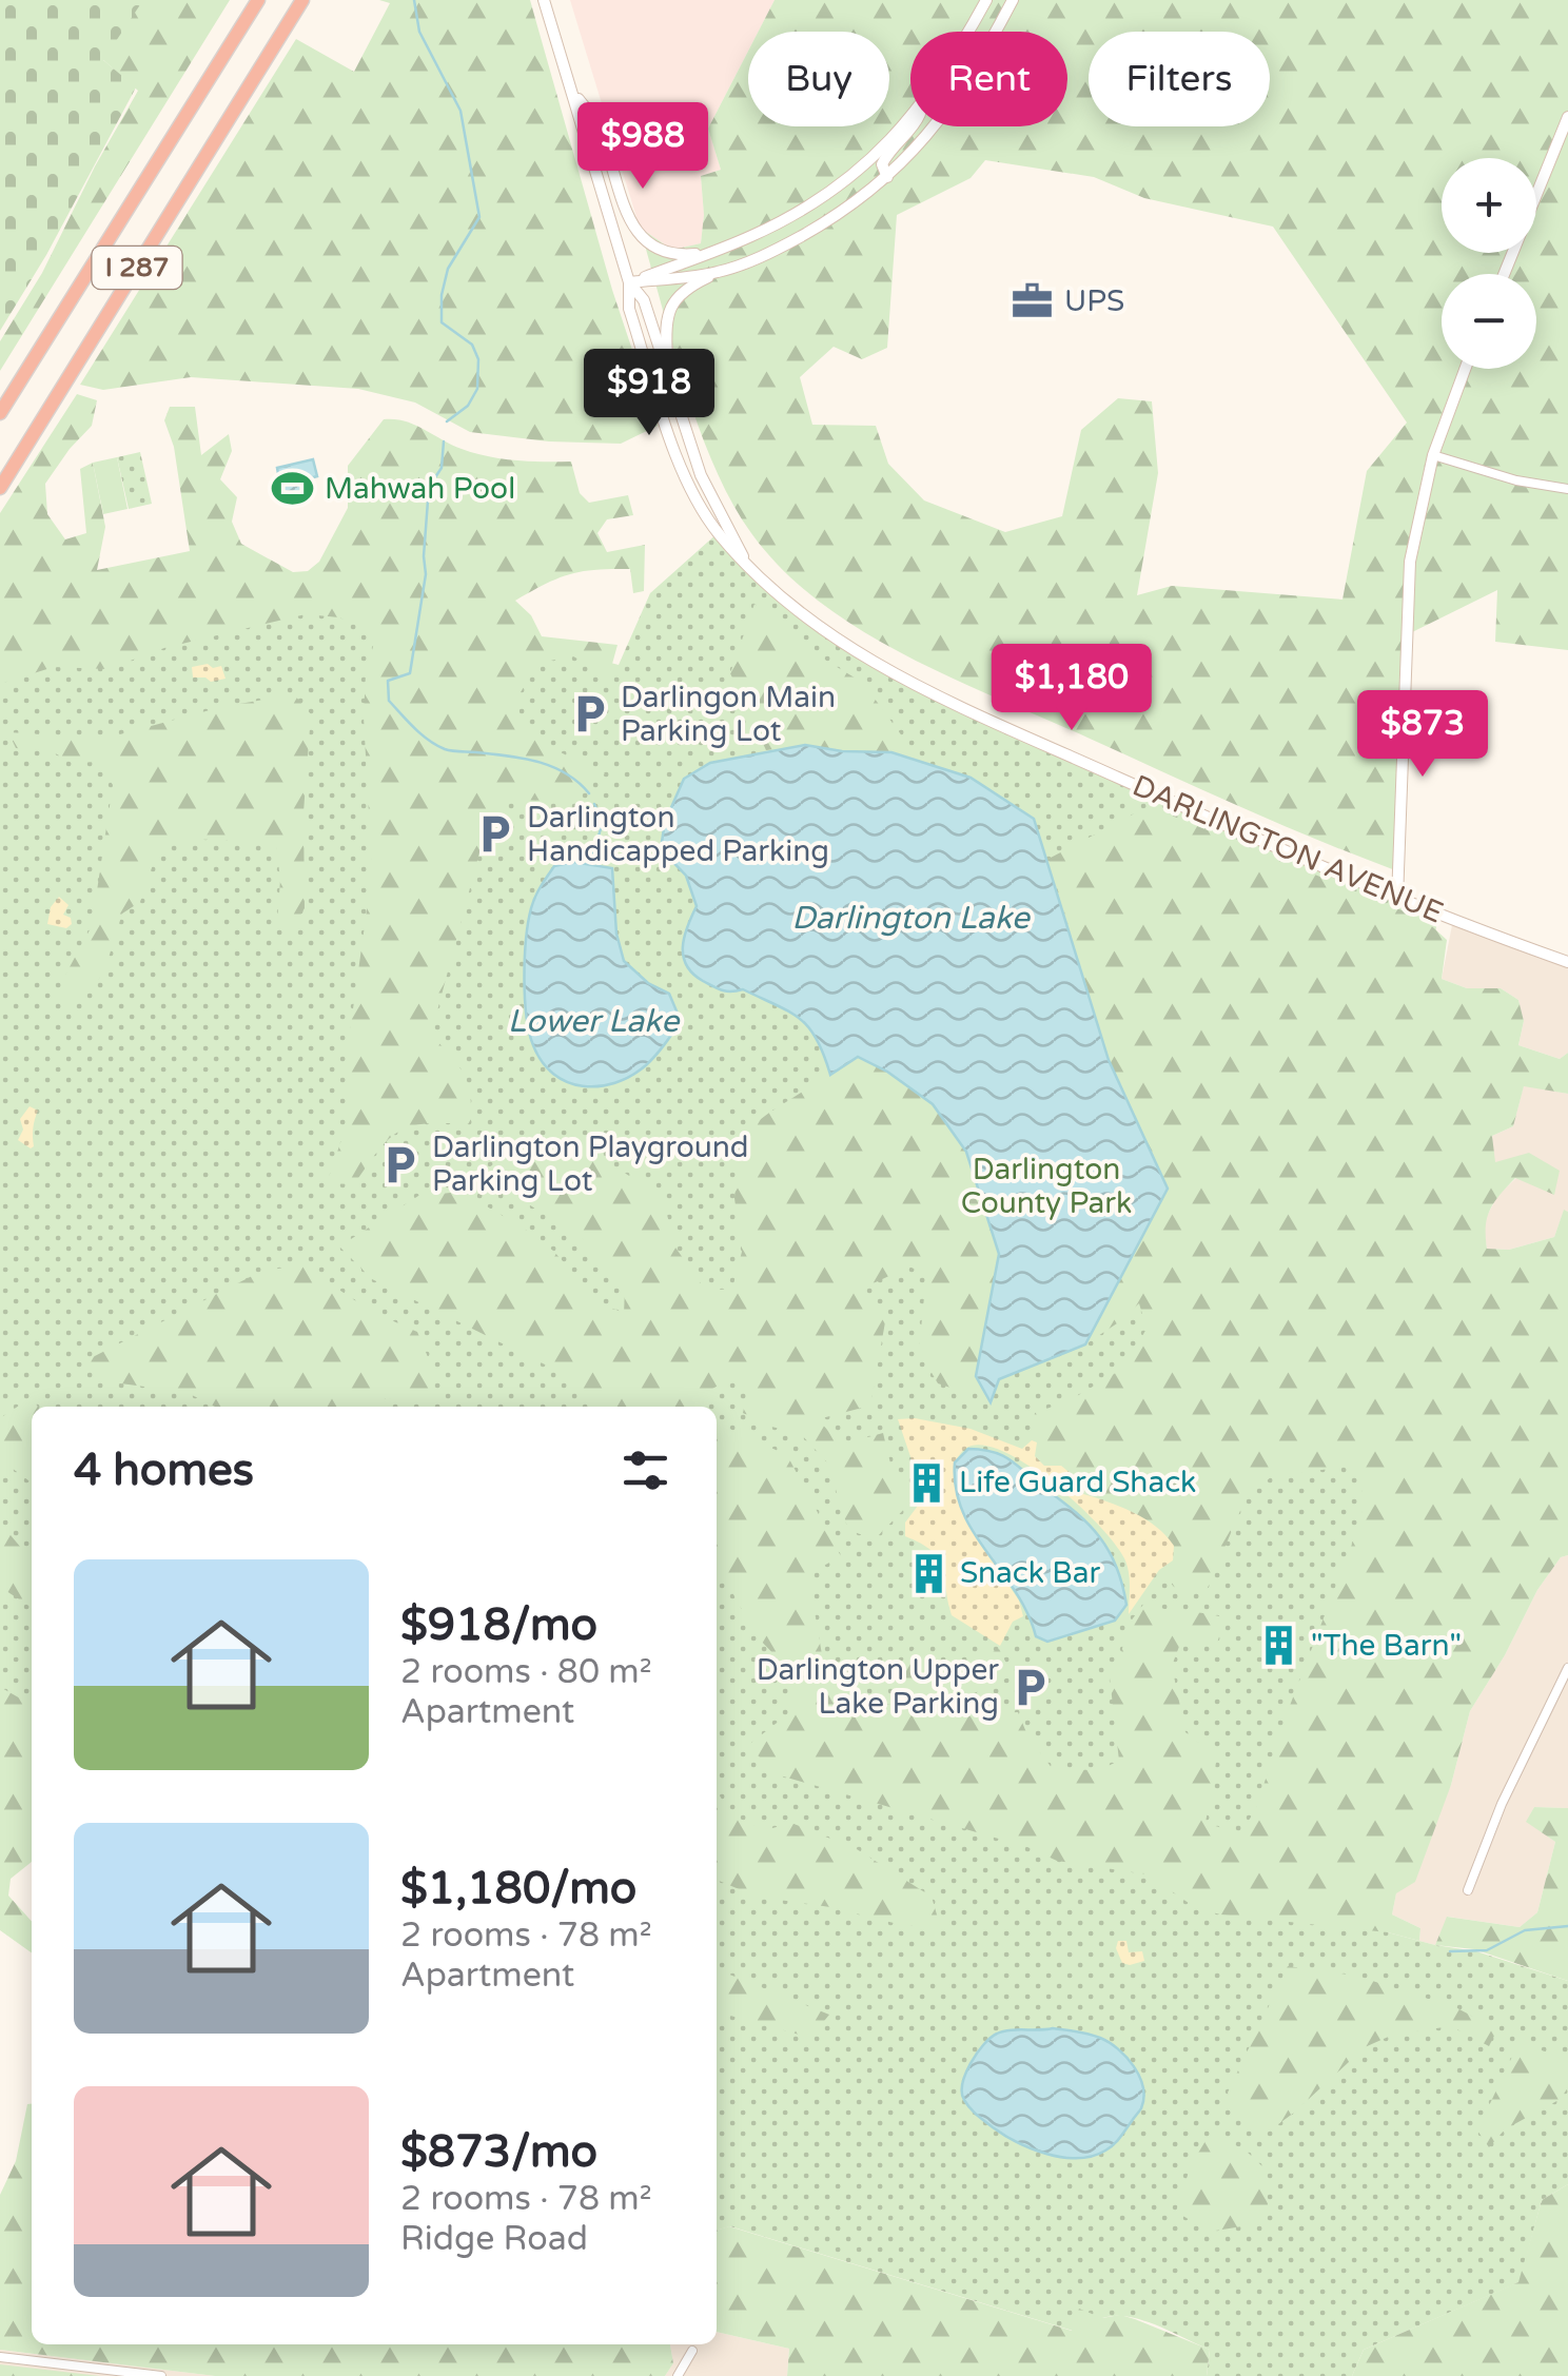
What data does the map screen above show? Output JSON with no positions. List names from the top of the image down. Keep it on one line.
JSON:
{"streets":{"highway":["I 287"],"main road":["DARLINGTON AVENUE"]},"water":["Darlington Lake","Lower Lake"],"parks":["Darlington County Park"],"places":{"office":["UPS"],"sports":["Mahwah Pool"],"parking":["Darlingon Main Parking Lot","Darlington Handicapped Parking","Darlington Playground Parking Lot","Darlington Upper Lake Parking"],"building":["Life Guard Shack","Snack Bar","\"The Barn\""]},"page":{"chip":["Buy","Rent","Filters"],"price":["$988","$918","$1,180","$873"],"map_buttons":["+","−"],"heading":"4 homes","list":[{"name":"$918/mo","note":"2 rooms · 80 m² · Apartment"},{"name":"$1,180/mo","note":"2 rooms · 78 m² · Apartment"},{"name":"$873/mo","note":"2 rooms · 78 m² · Ridge Road"}]}}
